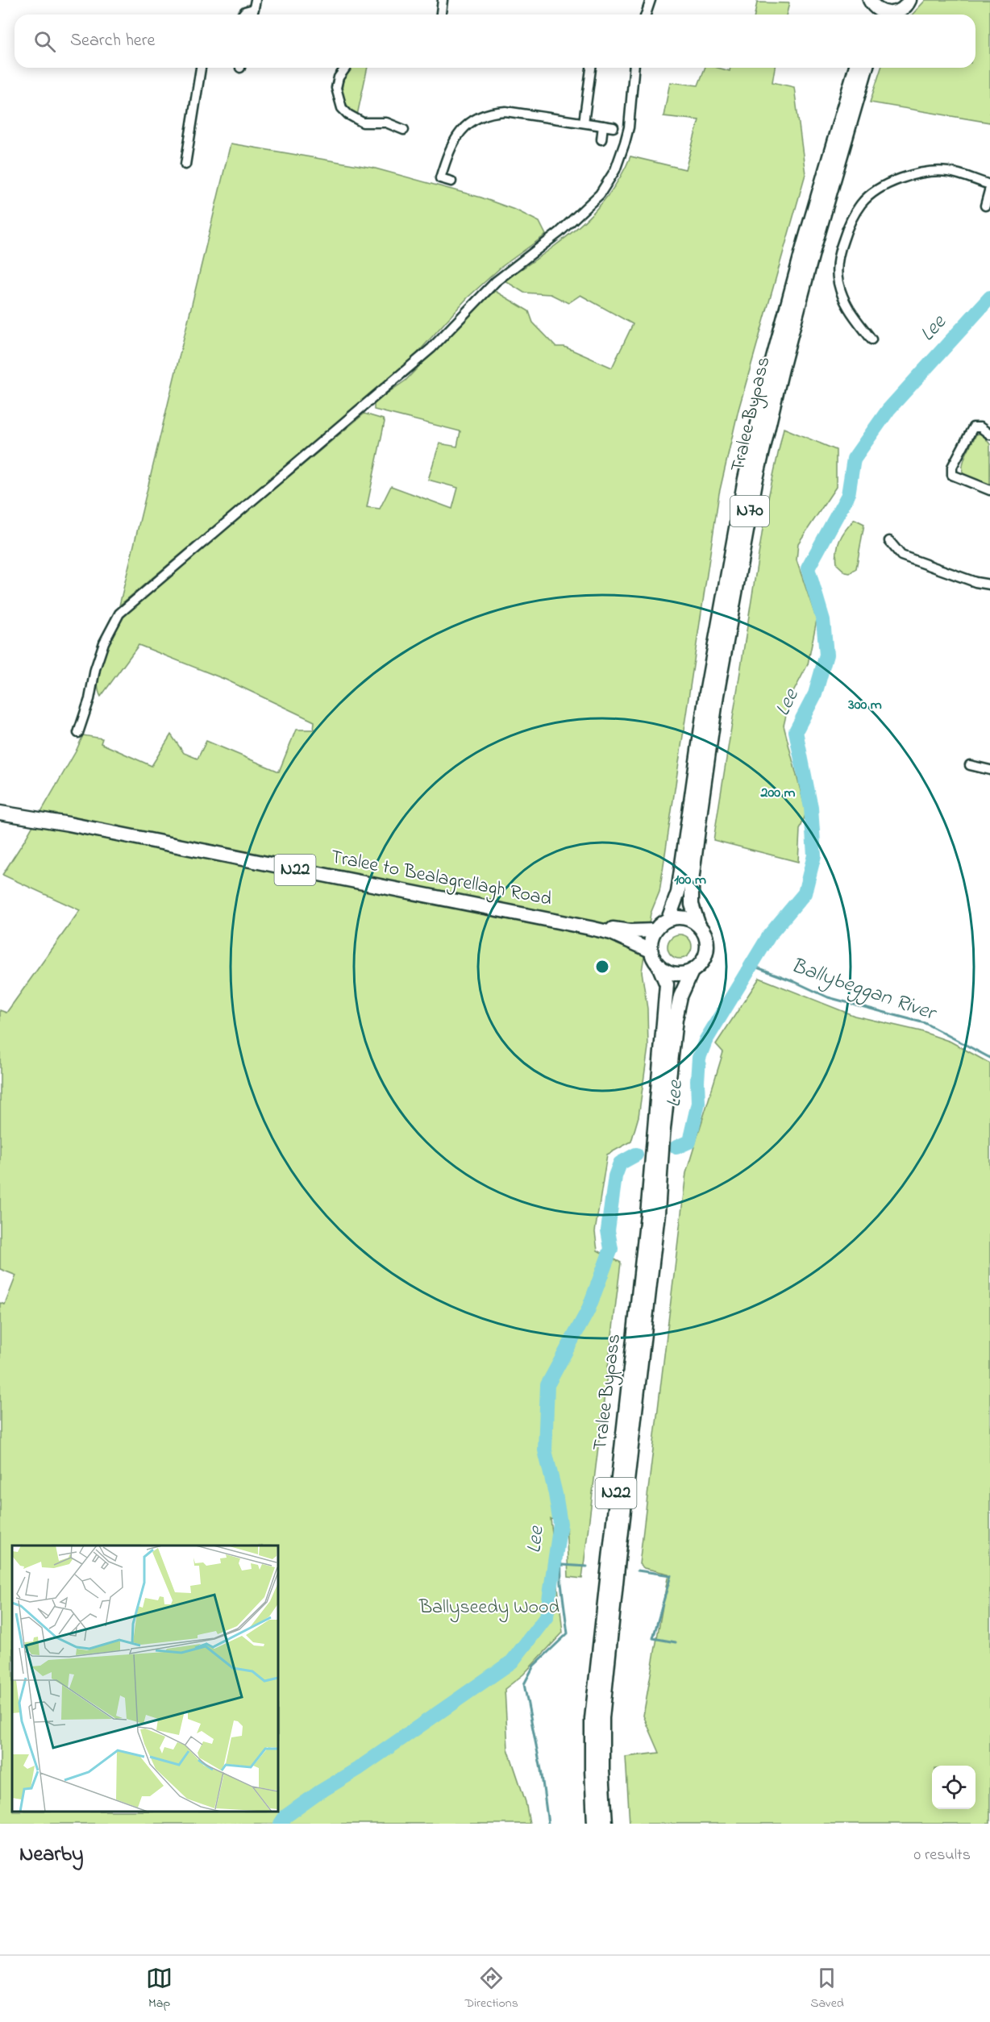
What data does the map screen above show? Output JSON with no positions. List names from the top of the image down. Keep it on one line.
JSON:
{"streets":{"main road":["Tralee Bypass","N70","N22","Tralee to Bealagrellagh Road"]},"crossings":[["Tralee Bypass","N22"],["Tralee Bypass","Tralee to Bealagrellagh Road"],["N22","Tralee to Bealagrellagh Road"]],"water":["Lee","Ballybeggan River"],"parks":["Ballyseedy Wood"],"page":{"search":"Search here","heading":["Nearby","0 results"],"nav":["Map","Directions","Saved"]},"rings":["300 m","200 m","100 m"]}
